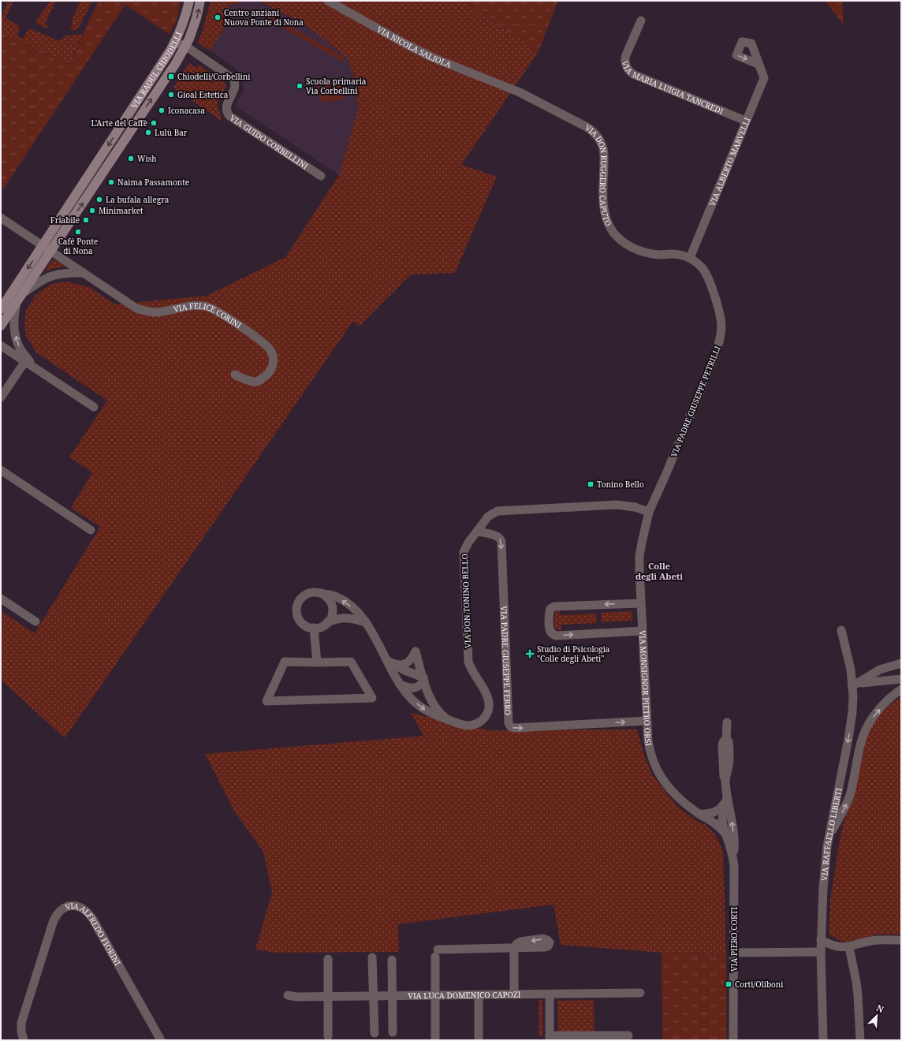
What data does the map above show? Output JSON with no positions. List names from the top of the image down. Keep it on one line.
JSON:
{"streets":{"main road":["VIA RAOUL CHIODELLI"],"street":["VIA NICOLA SALIOLA","VIA MARIA LUIGIA TANCREDI","VIA GUIDO CORBELLINI","VIA ALBERTO MARVELLI","VIA DON RUGGERO CAPUTO","VIA FELICE CORINI","VIA PADRE GIUSEPPE PETRILLI","VIA DON TONINO BELLO","VIA PADRE GIUSEPPE FERRO","VIA MONSIGNOR PIETRO ORSI","VIA RAFFAELLO LIBERTI","VIA ALFREDO FIORINI","VIA PIERO CORTI","VIA LUCA DOMENICO CAPOZI"]},"crossings":[["VIA NICOLA SALIOLA","VIA DON RUGGERO CAPUTO"],["VIA RAOUL CHIODELLI","VIA GUIDO CORBELLINI"],["VIA RAOUL CHIODELLI","VIA FELICE CORINI"],["VIA MARIA LUIGIA TANCREDI","VIA ALBERTO MARVELLI"],["VIA ALBERTO MARVELLI","VIA DON RUGGERO CAPUTO"],["VIA ALBERTO MARVELLI","VIA PADRE GIUSEPPE PETRILLI"],["VIA DON RUGGERO CAPUTO","VIA PADRE GIUSEPPE PETRILLI"],["VIA PADRE GIUSEPPE PETRILLI","VIA DON TONINO BELLO"],["VIA PADRE GIUSEPPE PETRILLI","VIA MONSIGNOR PIETRO ORSI"],["VIA DON TONINO BELLO","VIA PADRE GIUSEPPE FERRO"],["VIA DON TONINO BELLO","VIA MONSIGNOR PIETRO ORSI"],["VIA PADRE GIUSEPPE FERRO","VIA MONSIGNOR PIETRO ORSI"],["VIA MONSIGNOR PIETRO ORSI","VIA PIERO CORTI"]],"districts":["Colle degli Abeti"],"places":{"other":["Centro anziani Nuova Ponte di Nona","Scuola primaria Via Corbellini","Gioal Estetica","Iconacasa","L’Arte del Caffè","Lulù Bar","Wish","Naima Passamonte","La bufala allegra","Minimarket","Friabile","Café Ponte di Nona"],"transit":["Chiodelli/Corbellini","Tonino Bello","Corti/Oliboni"],"health":["Studio di Psicologia \"Colle degli Abeti\""]},"north":"top right"}
